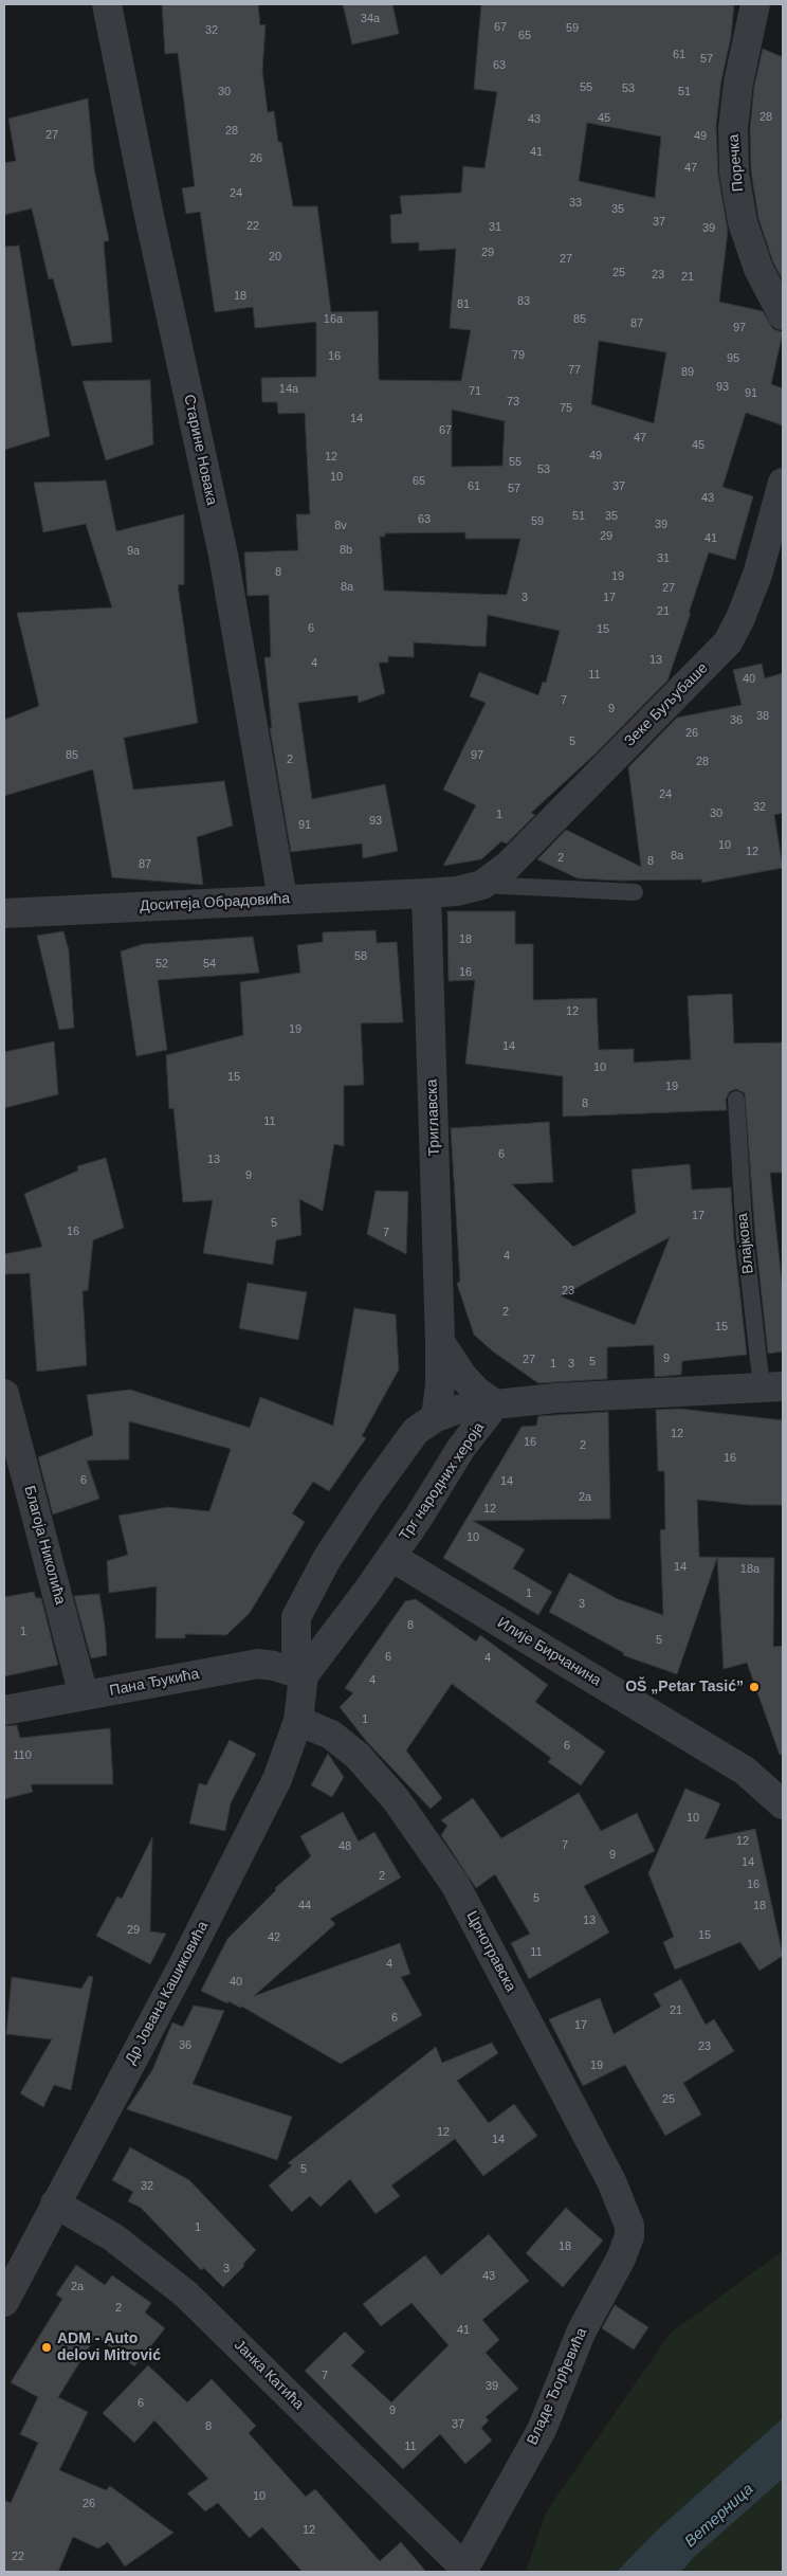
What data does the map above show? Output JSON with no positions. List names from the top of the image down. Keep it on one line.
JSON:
{"streets":{"street":["Поречка","Старине Новака","Зеке Буљубаше","Доситеја Обрадовића","Триглавска","Влајкова","Трг народних хероја","Благоја Николића","Илије Бирчанина","Пана Ђукића","Црнотравска","Др Јована Кашиковића","Јанка Катића","Владе Ђорђевића"]},"crossings":[["Старине Новака","Доситеја Обрадовића"],["Зеке Буљубаше","Доситеја Обрадовића"],["Зеке Буљубаше","Триглавска"],["Доситеја Обрадовића","Триглавска"],["Триглавска","Трг народних хероја"],["Влајкова","Трг народних хероја"],["Трг народних хероја","Илије Бирчанина"],["Трг народних хероја","Пана Ђукића"],["Трг народних хероја","Др Јована Кашиковића"],["Благоја Николића","Пана Ђукића"],["Пана Ђукића","Др Јована Кашиковића"],["Црнотравска","Др Јована Кашиковића"],["Црнотравска","Владе Ђорђевића"],["Др Јована Кашиковића","Јанка Катића"],["Јанка Катића","Владе Ђорђевића"]],"water":["Ветерница"],"places":["OŠ „Petar Tasić”","ADM - Auto delovi Mitrović"],"house_numbers":["34a","67","59","32","65","61","57","63","55","53","30","51","28","45","43","28","27","49","41","26","47","24","33","35","37","22","31","39","29","20","27","25","23","21","18","83","81","16a","85","87","97","79","16","95","77","89","93","14a","71","91","73","75","14","67","47","45","49","12","55","53","10","65","61","37","57","43","51","35","63","59","39","8v","29","41","8b","9a","31","8","19","8a","27","3","17","21","6","15","13","4","11","40","7","9","38","36","26","5","85","97","2","28","24","32","30","1","93","91","10","12","8a","2","8","87","18","58","52","54","16","12","19","14","10","15","19","8","11","6","13","9","17","5","16","7","4","23","2","15","9","27","5","1","3","12","16","2","16","6","14","2a","12","10","14","18a","1","3","8","1","5","6","4","4","1","6","110","10","12","7","48","9","14","2","16","5","44","18","13","29","15","42","11","4","40","21","6","17","36","23","19","25","12","14","5","32","1","18","3","43","2a","2","41","7","39","6","9","37","8","11","10","26","12","22"]}
